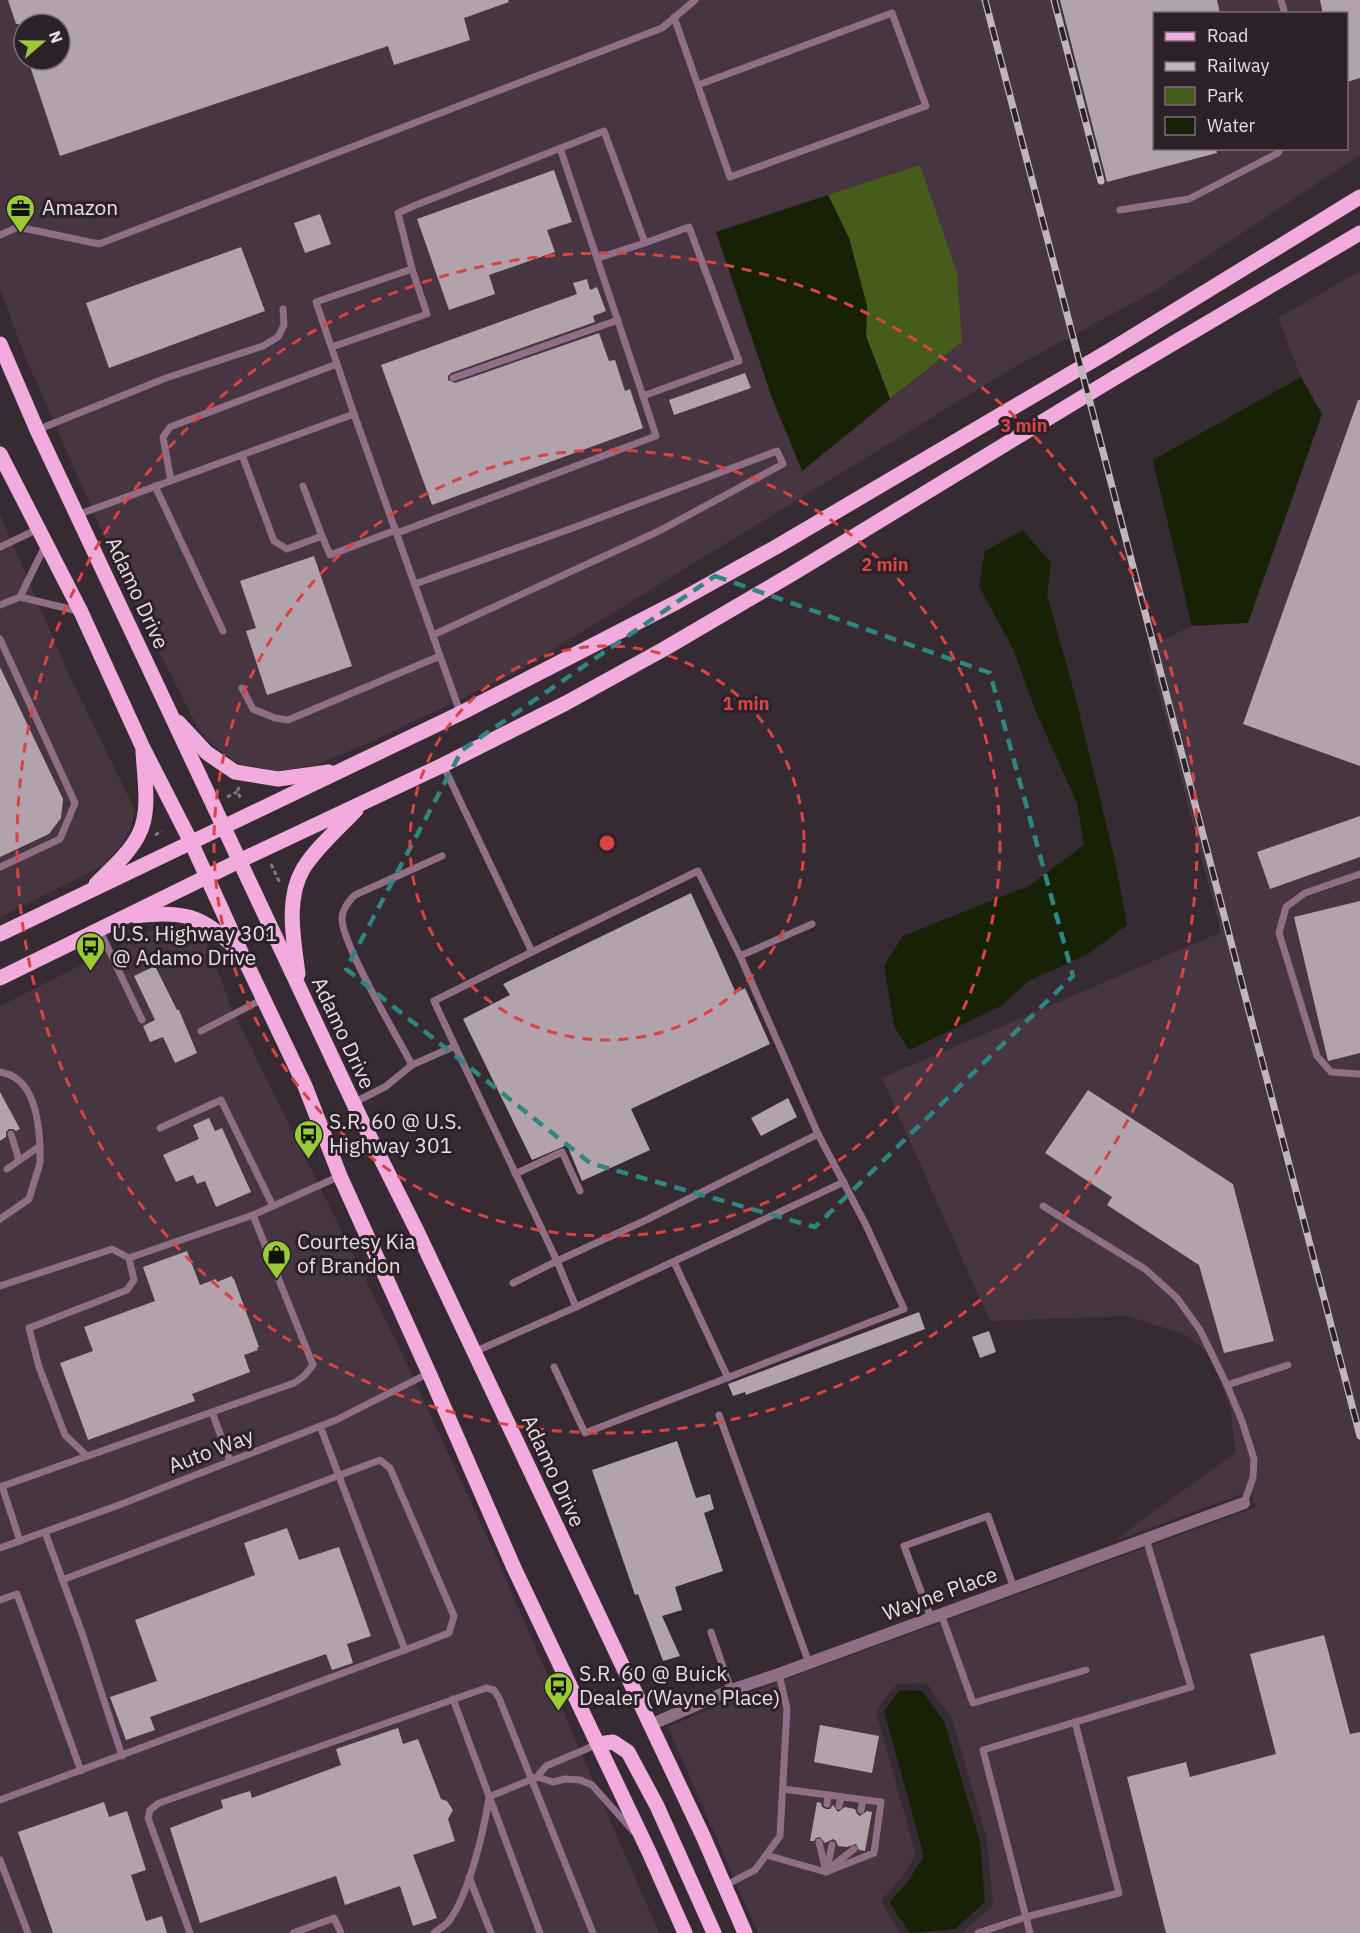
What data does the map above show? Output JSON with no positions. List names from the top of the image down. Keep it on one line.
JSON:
{"streets":{"main road":["Adamo Drive"],"street":["Wayne Place"],"lane":["Auto Way"]},"crossings":[["Adamo Drive","Wayne Place"]],"places":{"office":["Amazon"],"bus stop":["U.S. Highway 301 @ Adamo Drive","S.R. 60 @ U.S. Highway 301","S.R. 60 @ Buick Dealer (Wayne Place)"],"shop":["Courtesy Kia of Brandon"]},"legend":["Road","Railway","Park","Water"],"north":"right","rings":["3 min","2 min","1 min"]}
